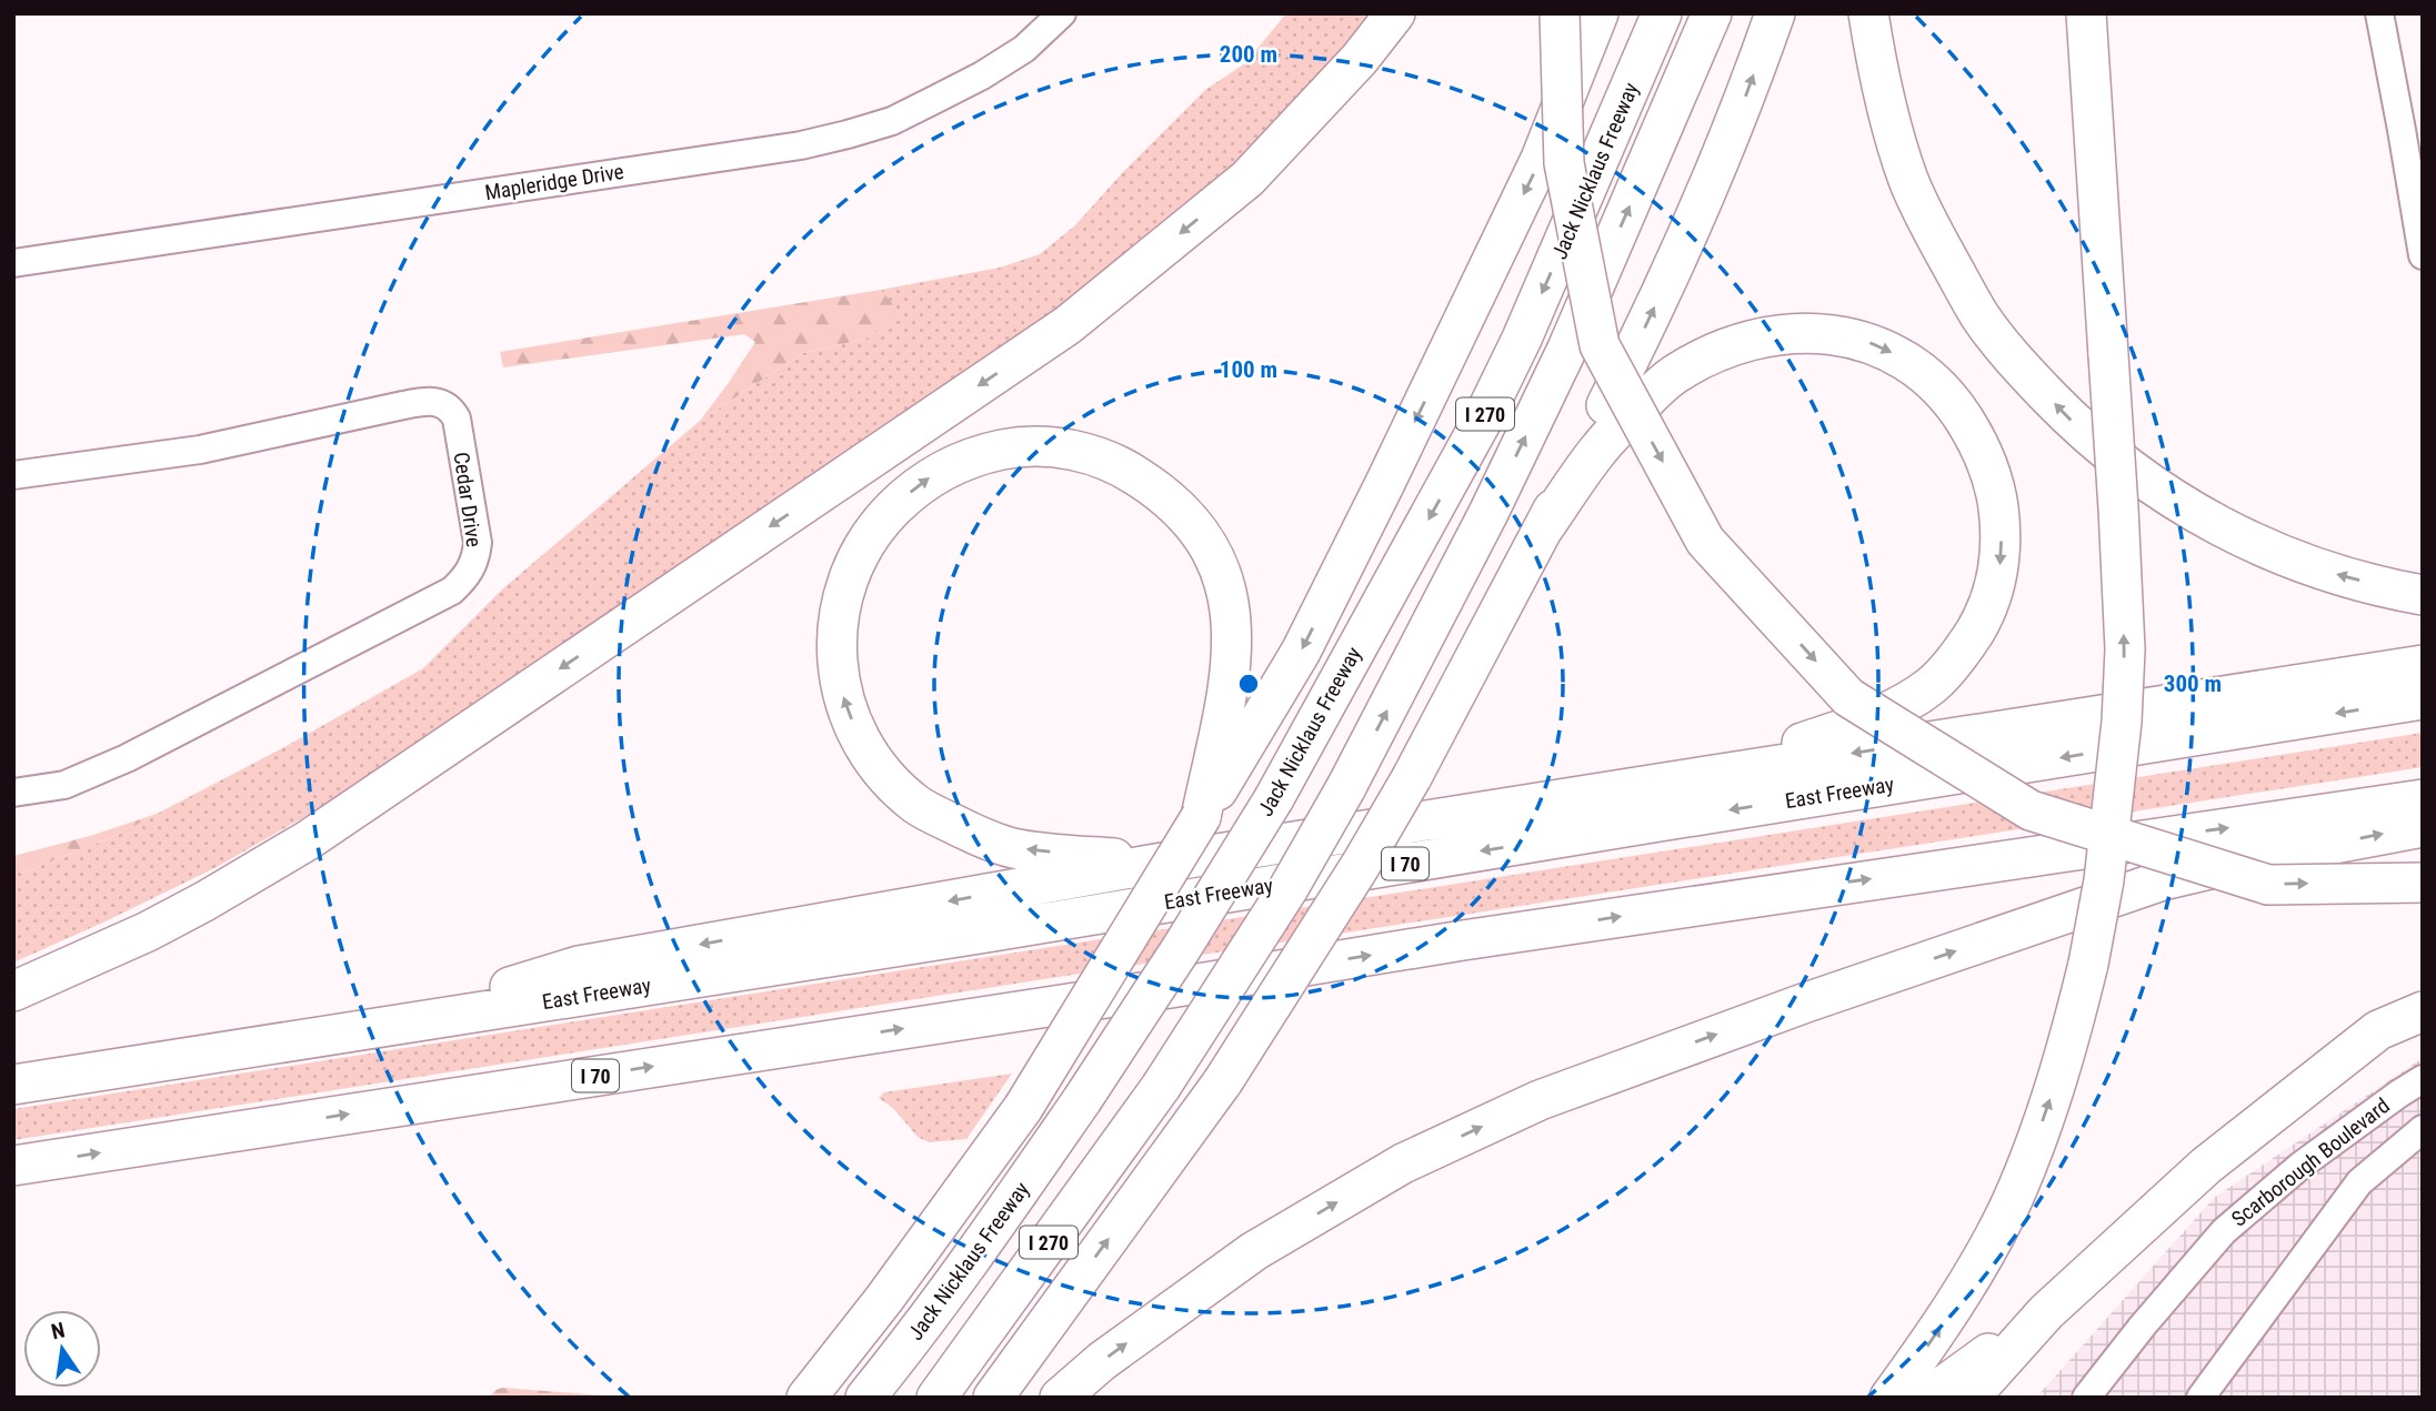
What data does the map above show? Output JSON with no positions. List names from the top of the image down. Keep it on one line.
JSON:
{"streets":{"highway":["Jack Nicklaus Freeway","I 270","East Freeway","I 70"],"street":["Mapleridge Drive","Cedar Drive","Scarborough Boulevard"]},"north":"top","rings":["200 m","100 m","300 m"]}
